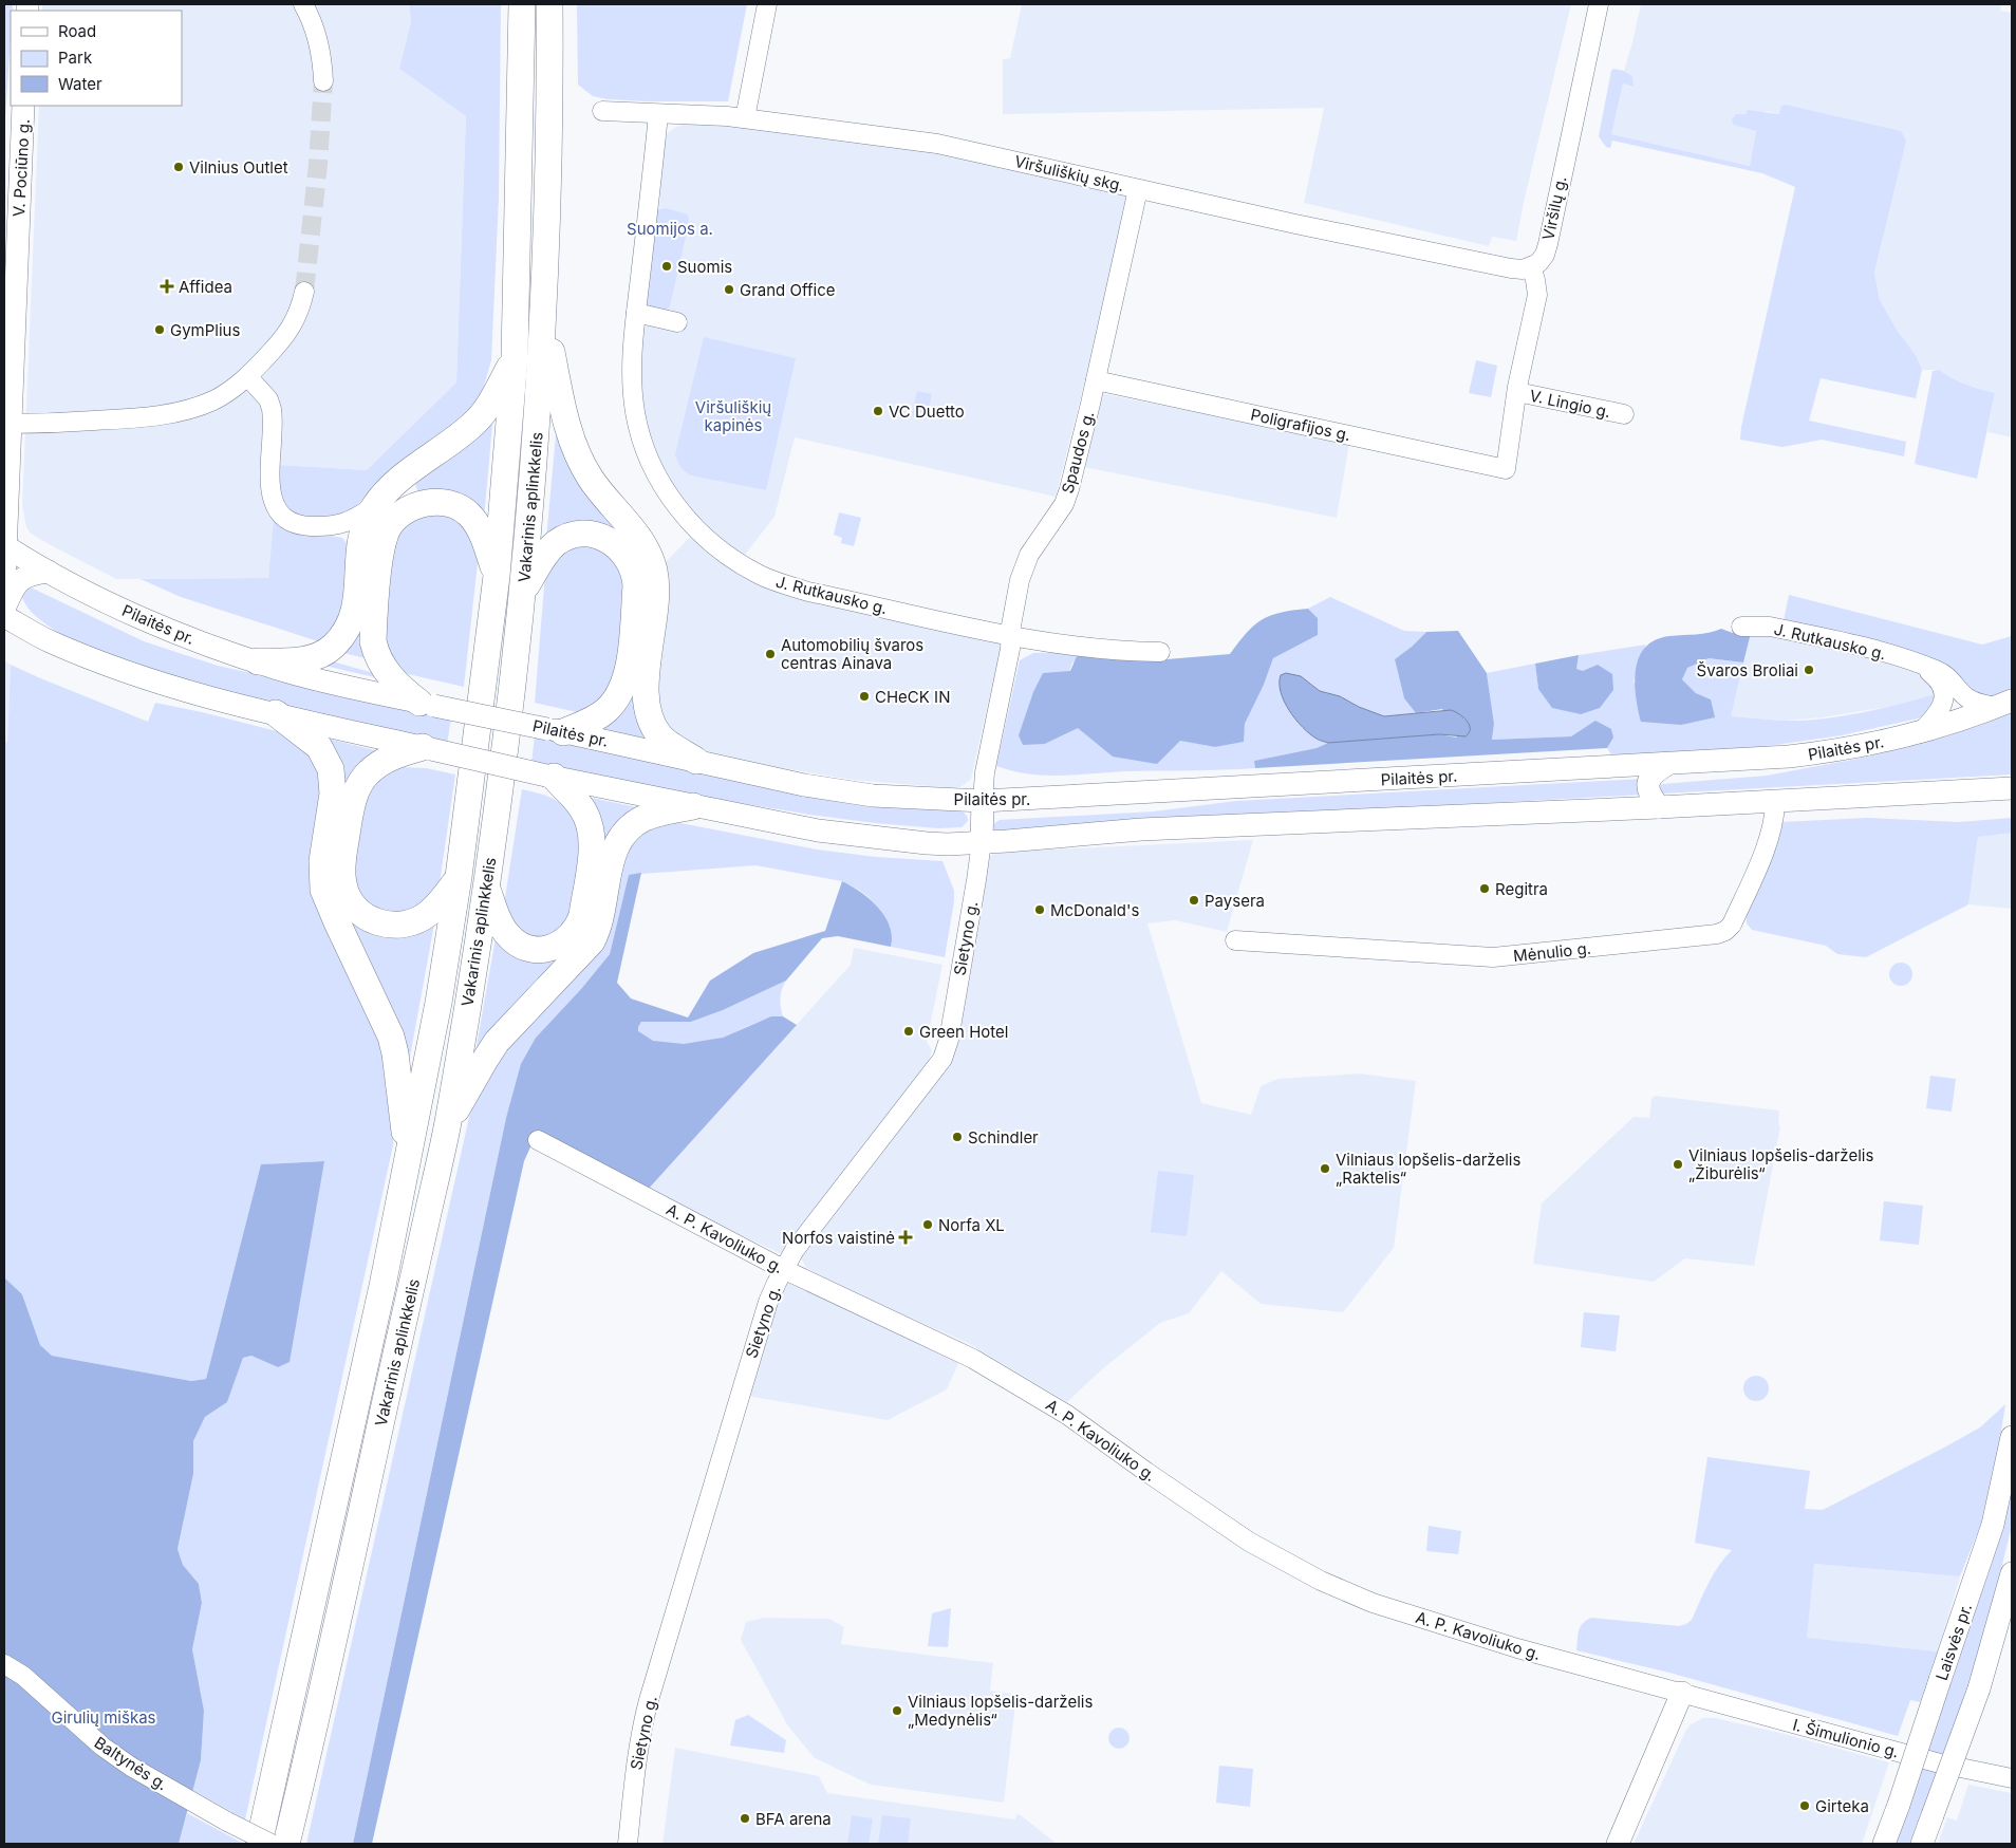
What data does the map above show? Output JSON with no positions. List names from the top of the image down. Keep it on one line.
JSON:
{"streets":{"highway":["Vakarinis aplinkkelis"],"main road":["V. Pociūno g.","Pilaitės pr.","Laisvės pr."],"street":["Viršuliškių skg.","Viršilų g.","V. Lingio g.","Poligrafijos g.","Spaudos g.","J. Rutkausko g.","Sietyno g.","Mėnulio g.","A. P. Kavoliuko g.","I. Šimulionio g.","Baltynės g."]},"crossings":[["V. Pociūno g.","Pilaitės pr."],["Viršuliškių skg.","Viršilų g."],["Viršuliškių skg.","Spaudos g."],["Viršuliškių skg.","J. Rutkausko g."],["V. Lingio g.","Poligrafijos g."],["Poligrafijos g.","Spaudos g."],["Spaudos g.","J. Rutkausko g."],["Spaudos g.","Pilaitės pr."],["J. Rutkausko g.","Pilaitės pr."],["Sietyno g.","A. P. Kavoliuko g."],["A. P. Kavoliuko g.","I. Šimulionio g."]],"parks":["Suomijos a.","Viršuliškių kapinės","Girulių miškas"],"places":{"other":["Vilnius Outlet","Suomis","Grand Office","GymPlius","VC Duetto","Automobilių švaros centras Ainava","Švaros Broliai","CHeCK IN","Regitra","Paysera","McDonald's","Green Hotel","Schindler","Vilniaus lopšelis-darželis „Žiburėlis“","Vilniaus lopšelis-darželis „Raktelis“","Norfa XL","Vilniaus lopšelis-darželis „Medynėlis“","Girteka","BFA arena"],"health":["Affidea","Norfos vaistinė"]},"legend":["Road","Park","Water"]}
